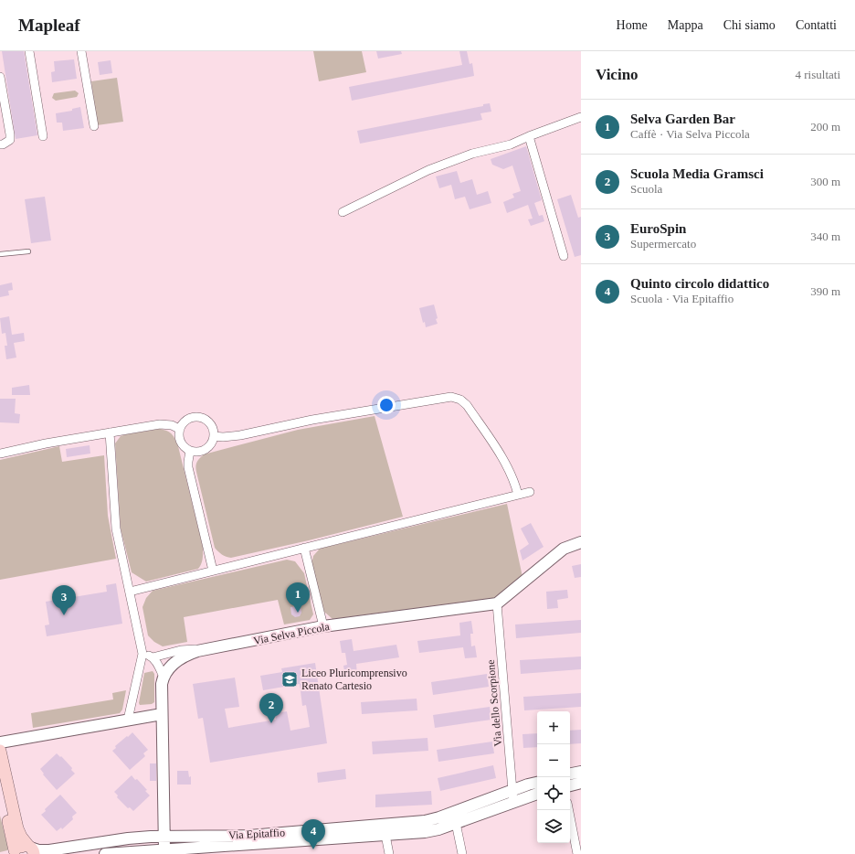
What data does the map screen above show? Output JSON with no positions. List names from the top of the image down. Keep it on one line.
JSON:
{"streets":{"main road":["Via Epitaffio"],"street":["Via Selva Piccola","Via dello Scorpione"]},"crossings":[["Via Selva Piccola","Via dello Scorpione"],["Via dello Scorpione","Via Epitaffio"]],"places":{"school or university":["Liceo Pluricomprensivo Renato Cartesio"]},"page":{"header":"Mapleaf","nav":["Home","Mappa","Chi siamo","Contatti"],"heading":["Vicino","4 risultati"],"list":[{"mark":"1","name":"Selva Garden Bar","note":"Caffè · Via Selva Piccola","value":"200 m"},{"mark":"2","name":"Scuola Media Gramsci","note":"Scuola","value":"300 m"},{"mark":"3","name":"EuroSpin","note":"Supermercato","value":"340 m"},{"mark":"4","name":"Quinto circolo didattico","note":"Scuola · Via Epitaffio","value":"390 m"}],"pins":["1","3","2","4"],"map_buttons":["+","−"]}}
